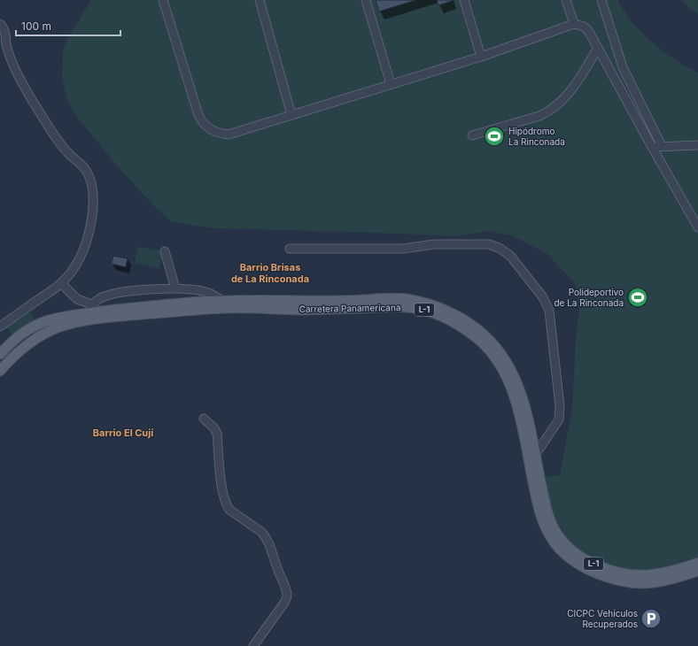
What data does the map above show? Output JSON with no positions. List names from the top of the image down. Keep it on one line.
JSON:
{"streets":{"main road":["Carretera Panamericana","L-1"]},"districts":["Barrio Brisas de La Rinconada","Barrio El Cují"],"places":{"sports":["Hipódromo La Rinconada","Polideportivo de La Rinconada"],"parking":["CICPC Vehículos Recuperados"]},"scale_bar":"100 m"}
